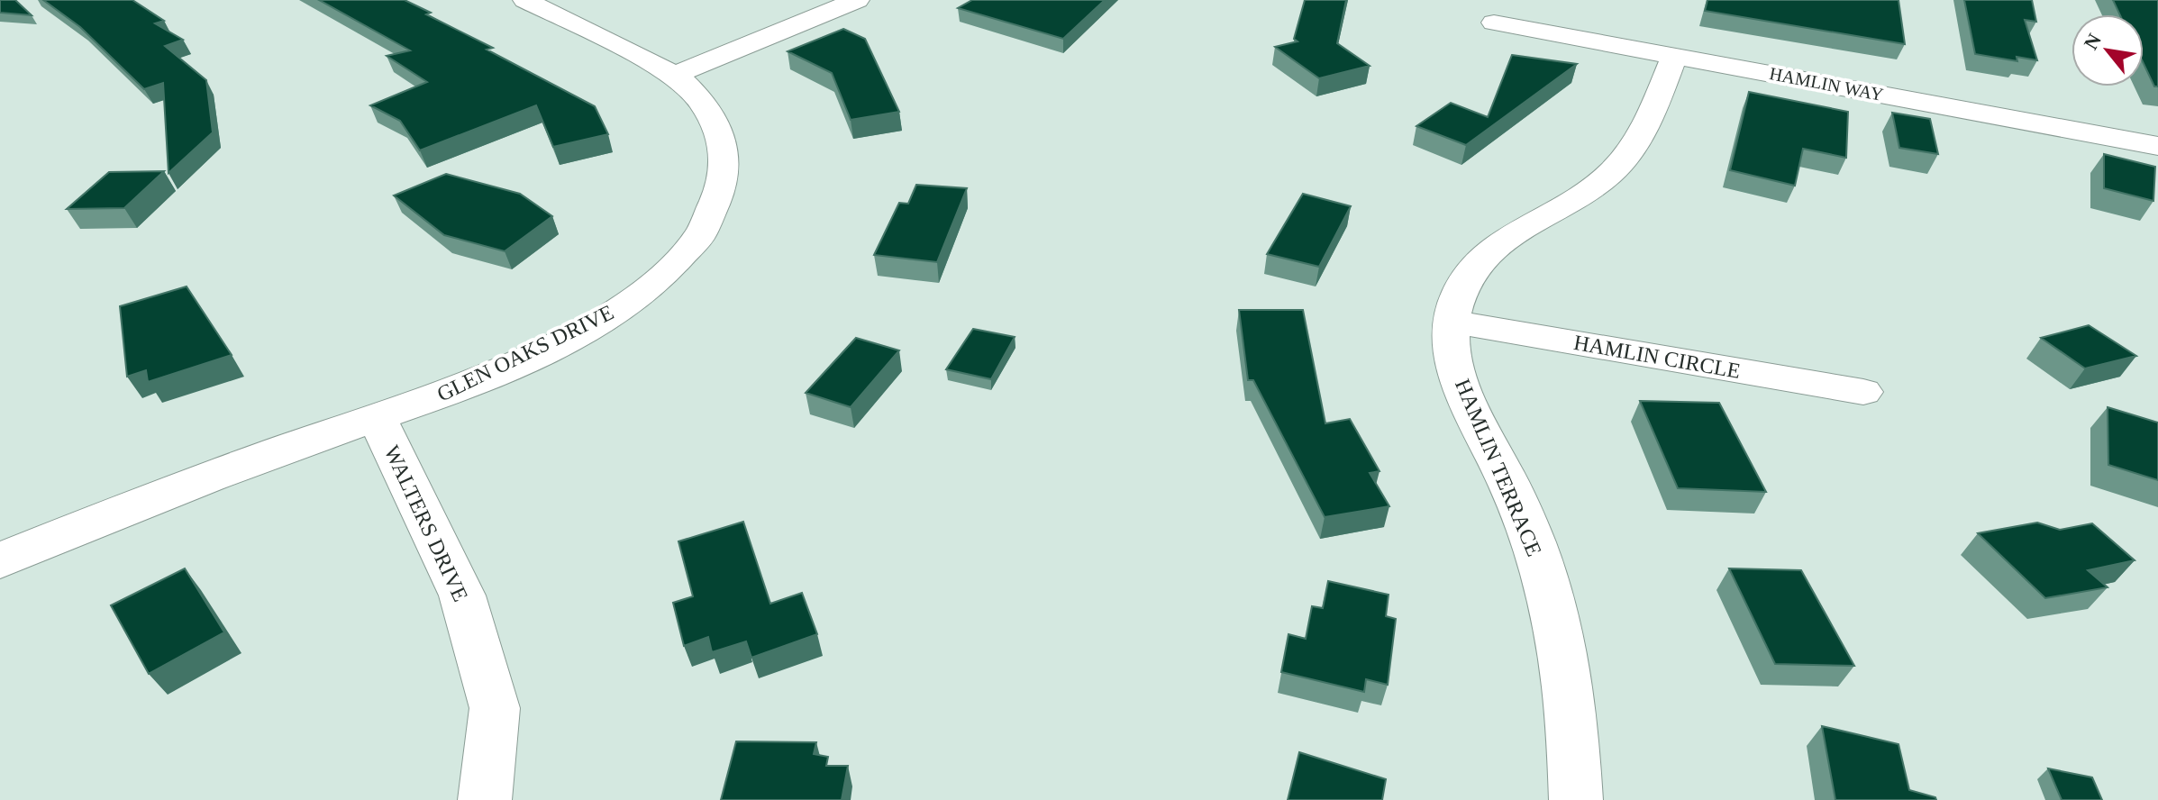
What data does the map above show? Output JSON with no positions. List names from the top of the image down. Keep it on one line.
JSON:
{"streets":{"street":["HAMLIN WAY","GLEN OAKS DRIVE","HAMLIN CIRCLE","HAMLIN TERRACE","WALTERS DRIVE"]},"crossings":[["HAMLIN WAY","HAMLIN TERRACE"],["GLEN OAKS DRIVE","WALTERS DRIVE"],["HAMLIN CIRCLE","HAMLIN TERRACE"]],"north":"top left"}
